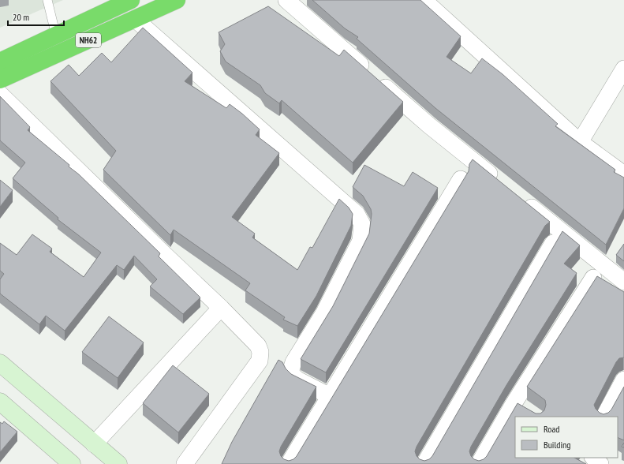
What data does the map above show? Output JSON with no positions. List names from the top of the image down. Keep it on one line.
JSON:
{"streets":{"highway":["NH62"]},"legend":["Road","Building"],"scale_bar":"20 m"}
